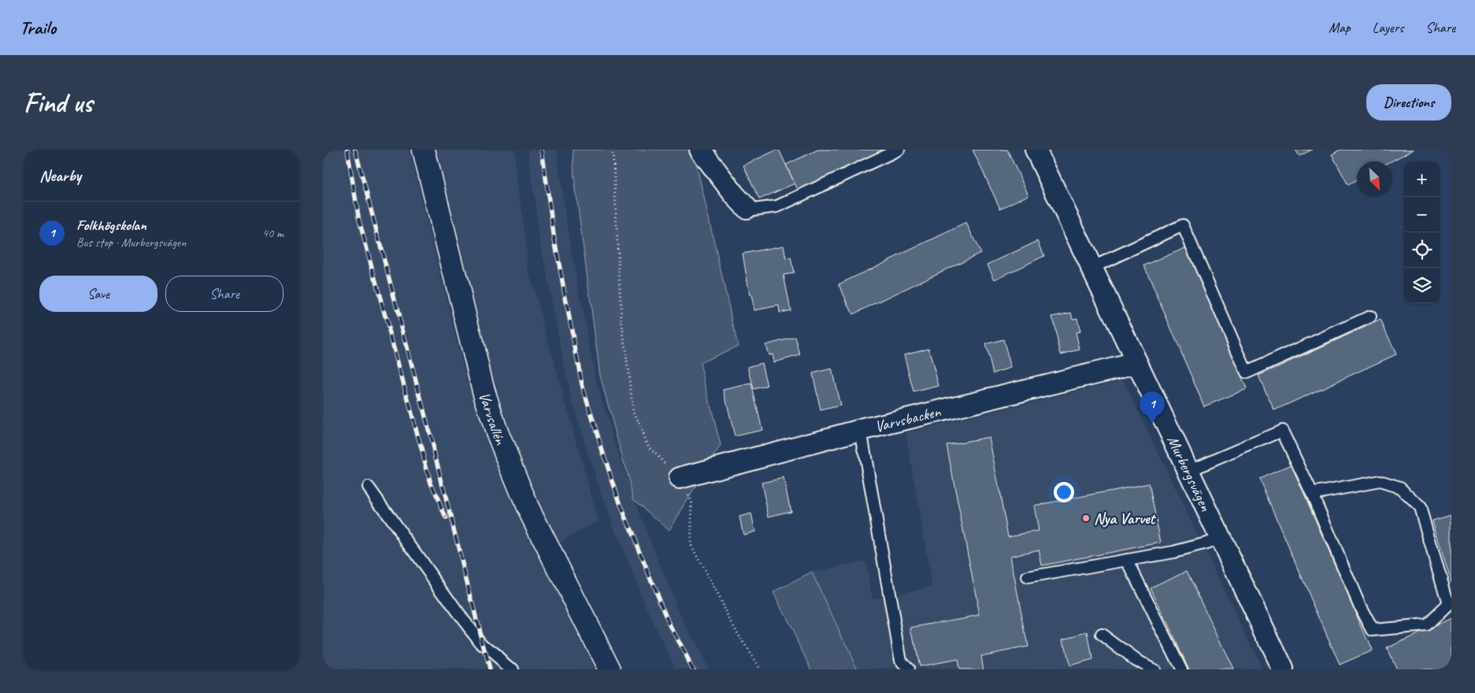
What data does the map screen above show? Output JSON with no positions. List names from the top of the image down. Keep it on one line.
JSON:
{"streets":{"street":["Varvsallén","Varvsbacken","Murbergsvägen"]},"crossings":[["Varvsbacken","Murbergsvägen"]],"places":["Nya Varvet"],"north":"bottom right","page":{"header":"Trailo","nav":["Map","Layers","Share"],"buttons":["Directions",["Save","Share"]],"title":"Find us","heading":"Nearby","map_buttons":["+","−"],"list":[{"mark":"1","name":"Folkhögskolan","note":"Bus stop · Murbergsvägen","value":"40 m"}],"pins":"1"}}
